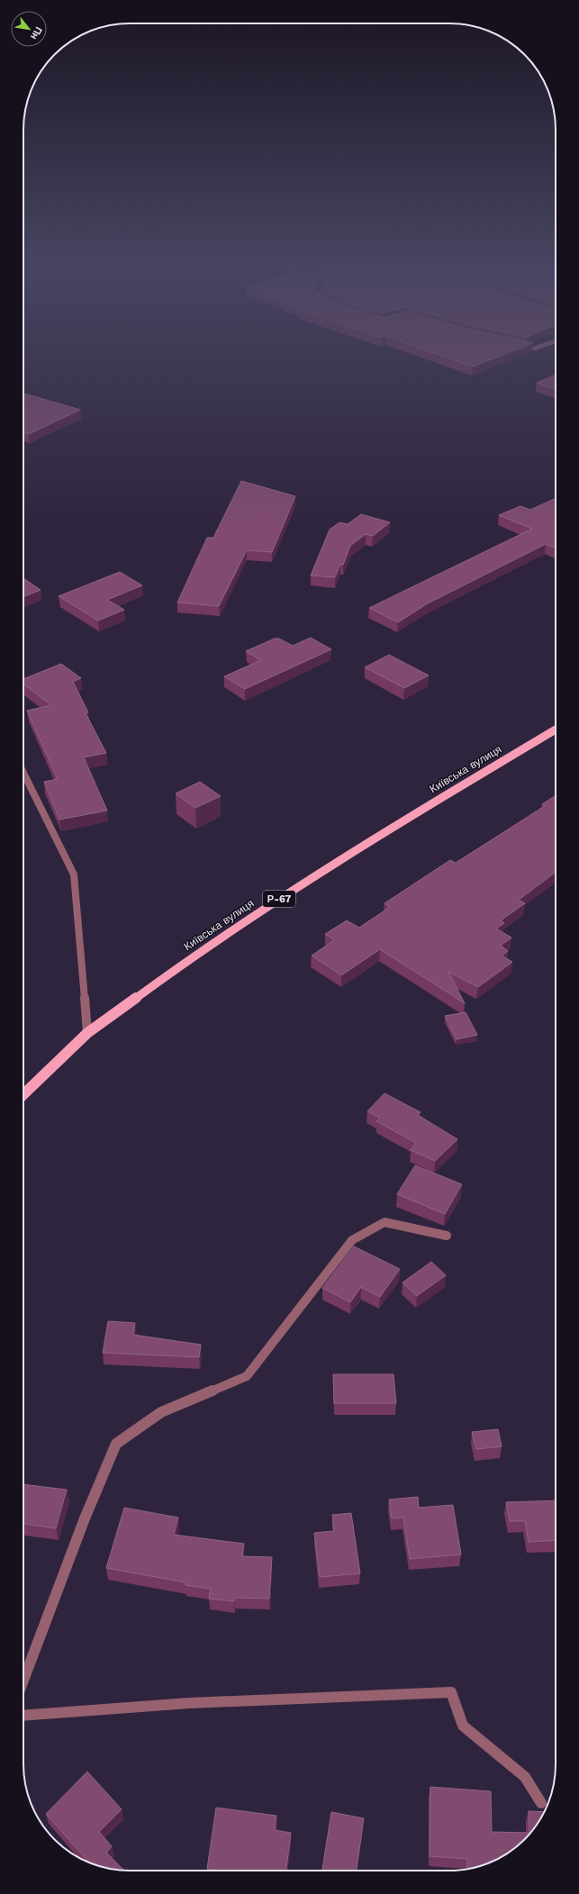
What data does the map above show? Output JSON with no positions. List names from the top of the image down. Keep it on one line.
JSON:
{"streets":{"main road":["Київська вулиця","Р-67"]},"north":"bottom right"}
